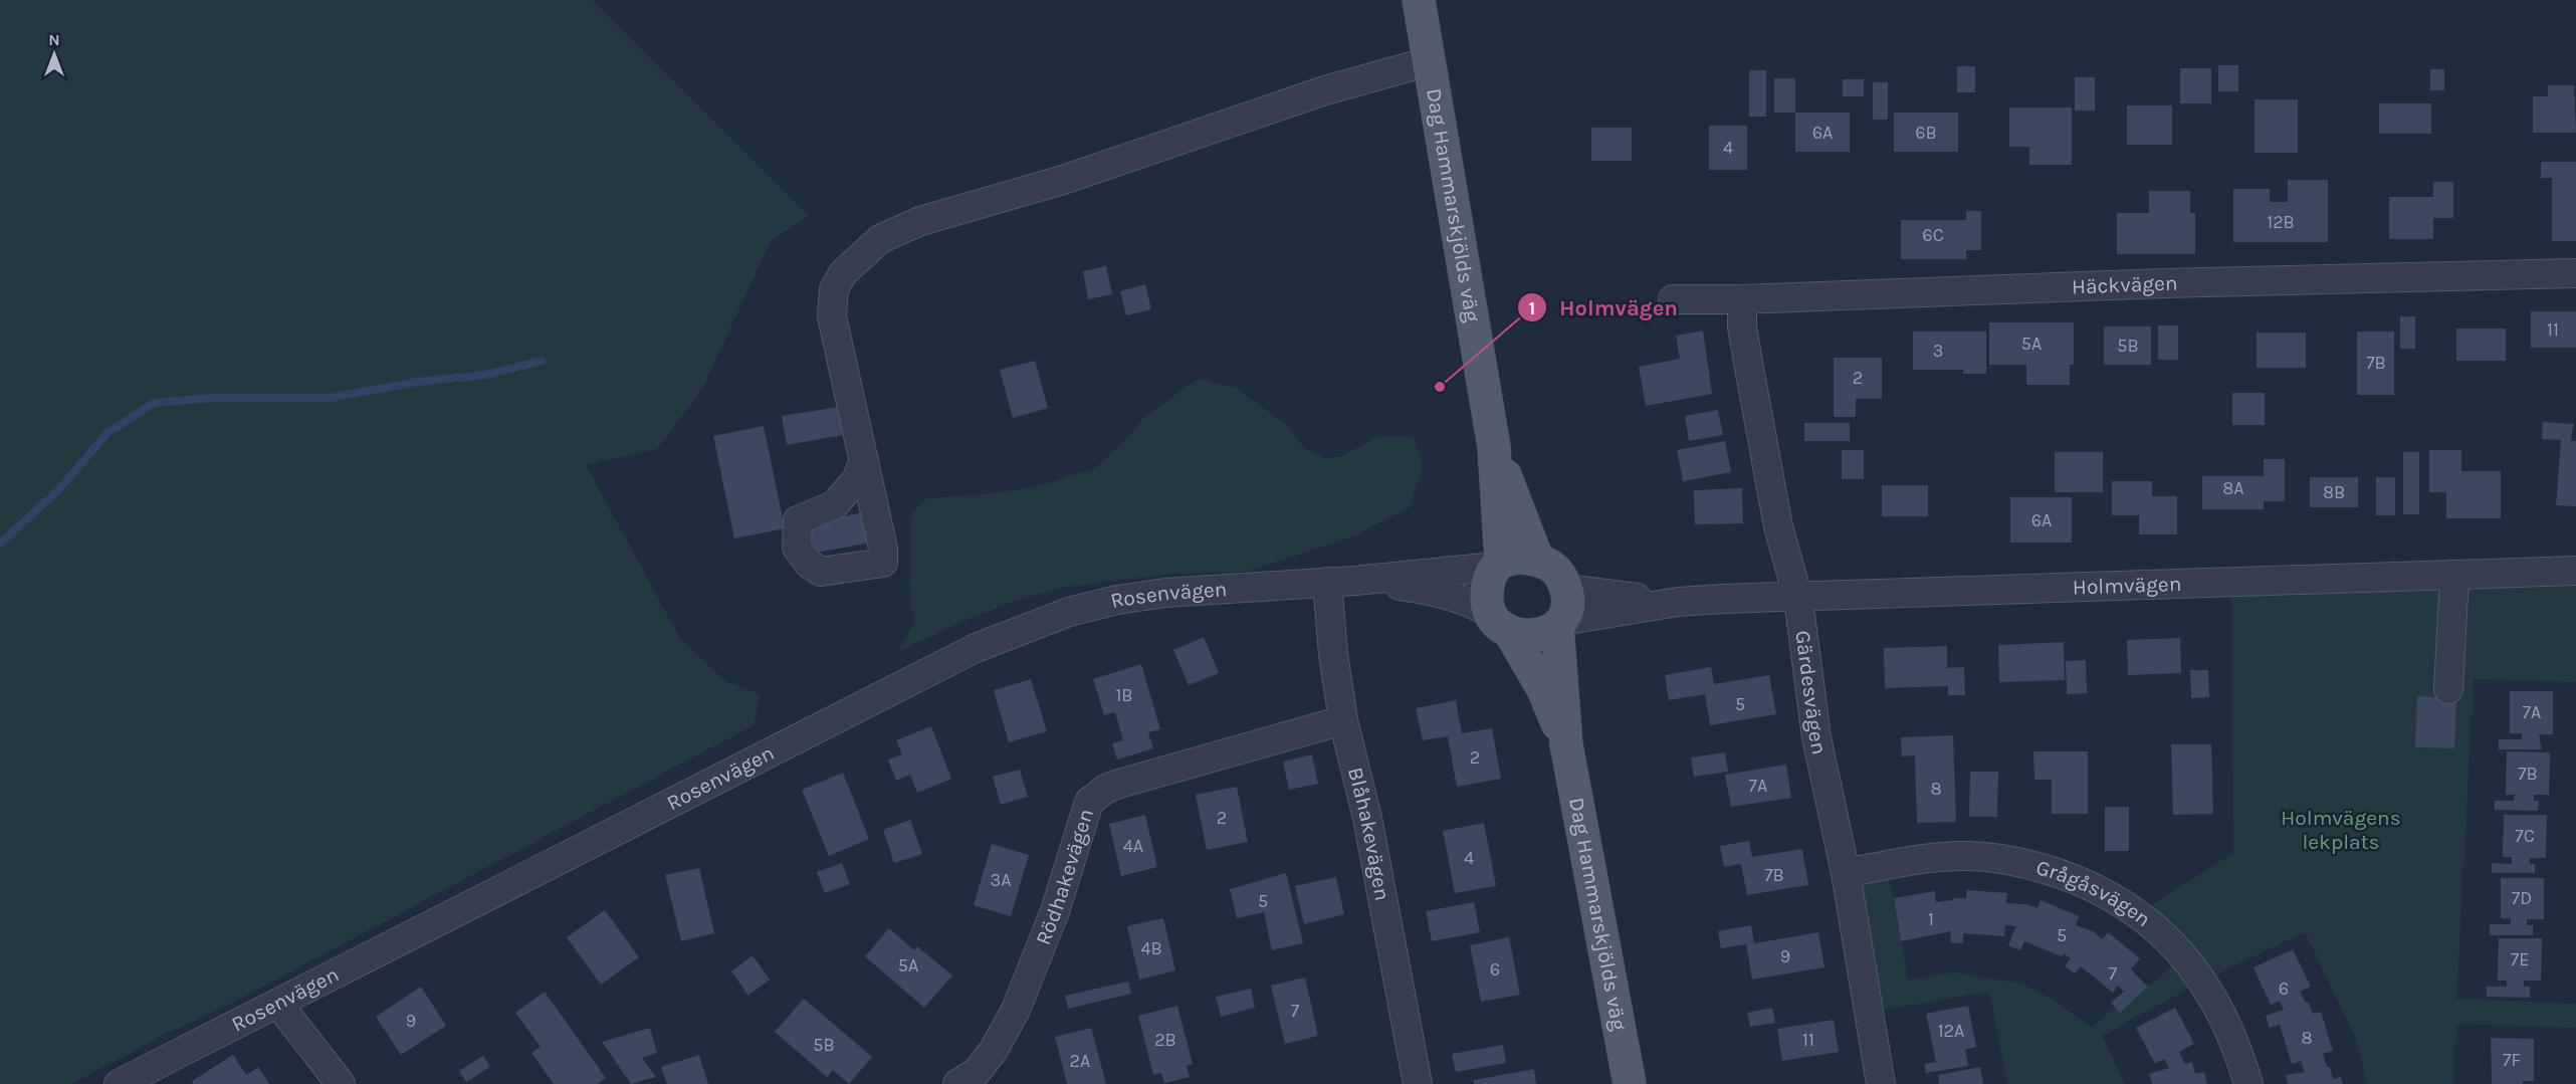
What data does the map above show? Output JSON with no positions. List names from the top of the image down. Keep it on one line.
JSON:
{"streets":{"main road":["Dag Hammarskjölds väg"],"street":["Häckvägen","Holmvägen","Rosenvägen","Gärdesvägen","Blåhakevägen","Rödhakevägen","Grågåsvägen"]},"crossings":[["Dag Hammarskjölds väg","Holmvägen"],["Dag Hammarskjölds väg","Rosenvägen"],["Häckvägen","Gärdesvägen"],["Holmvägen","Rosenvägen"],["Holmvägen","Gärdesvägen"],["Rosenvägen","Blåhakevägen"],["Gärdesvägen","Grågåsvägen"],["Blåhakevägen","Rödhakevägen"]],"parks":["Holmvägens lekplats"],"places":["Holmvägen"],"house_numbers":["6A","6B","4","12B","6C","11","5A","5B","3","7B","2","8A","8B","6A","1B","5","7A","2","7B","7A","8","2","7C","4A","4","7B","3A","7D","5","1","5","4B","9","7E","5A","6","7","6","7","9","12A","8","2B","11","5B","7F","2A"],"north":"top"}
